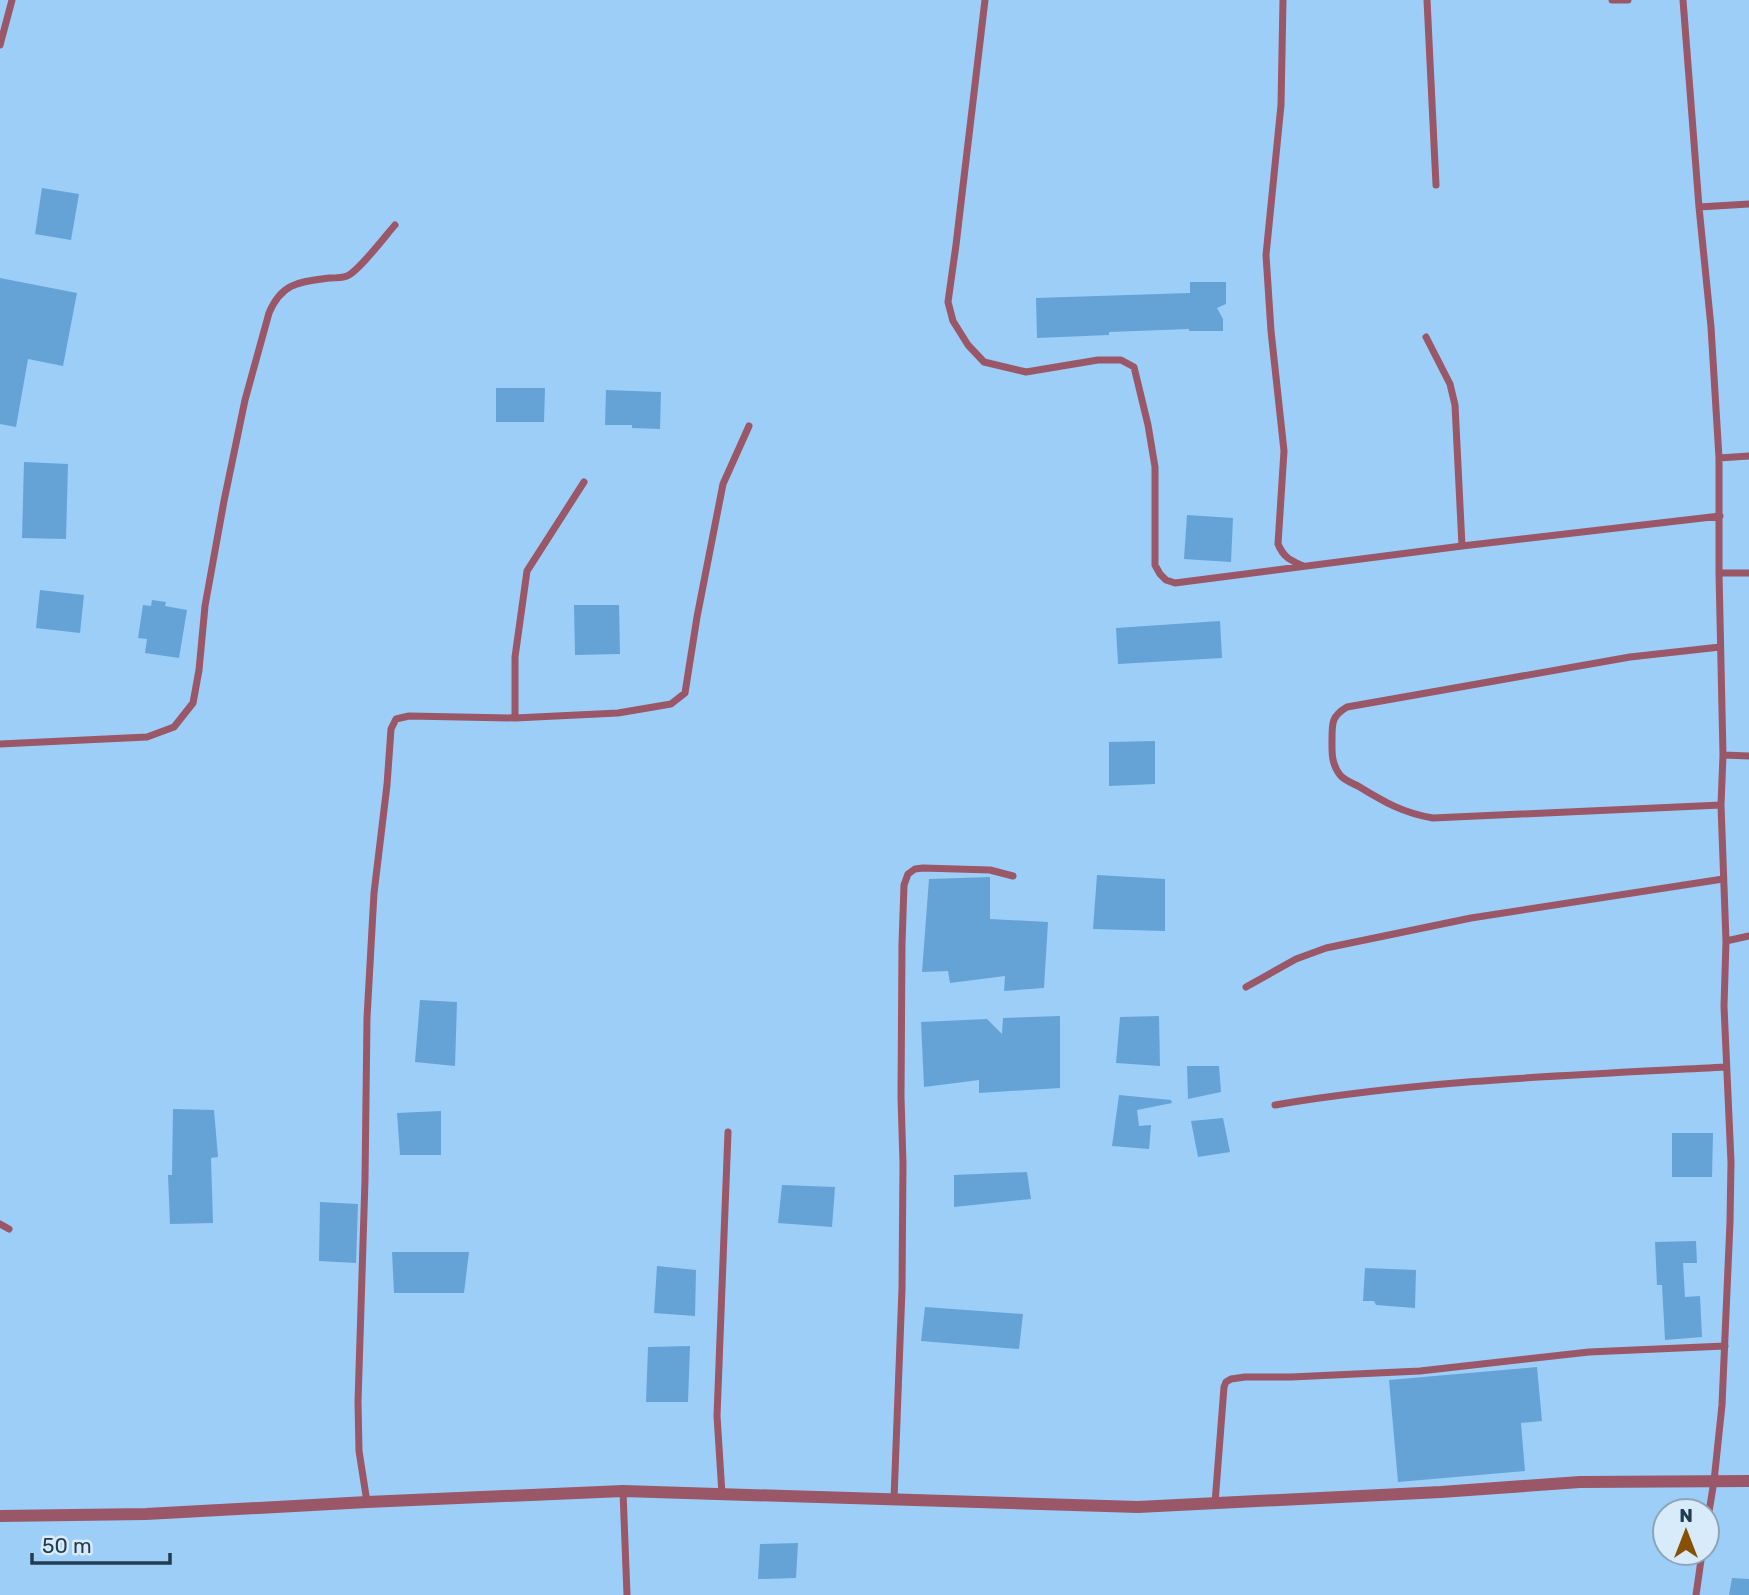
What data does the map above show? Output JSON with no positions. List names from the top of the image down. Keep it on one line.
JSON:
{"scale_bar":"50 m","north":"top"}
